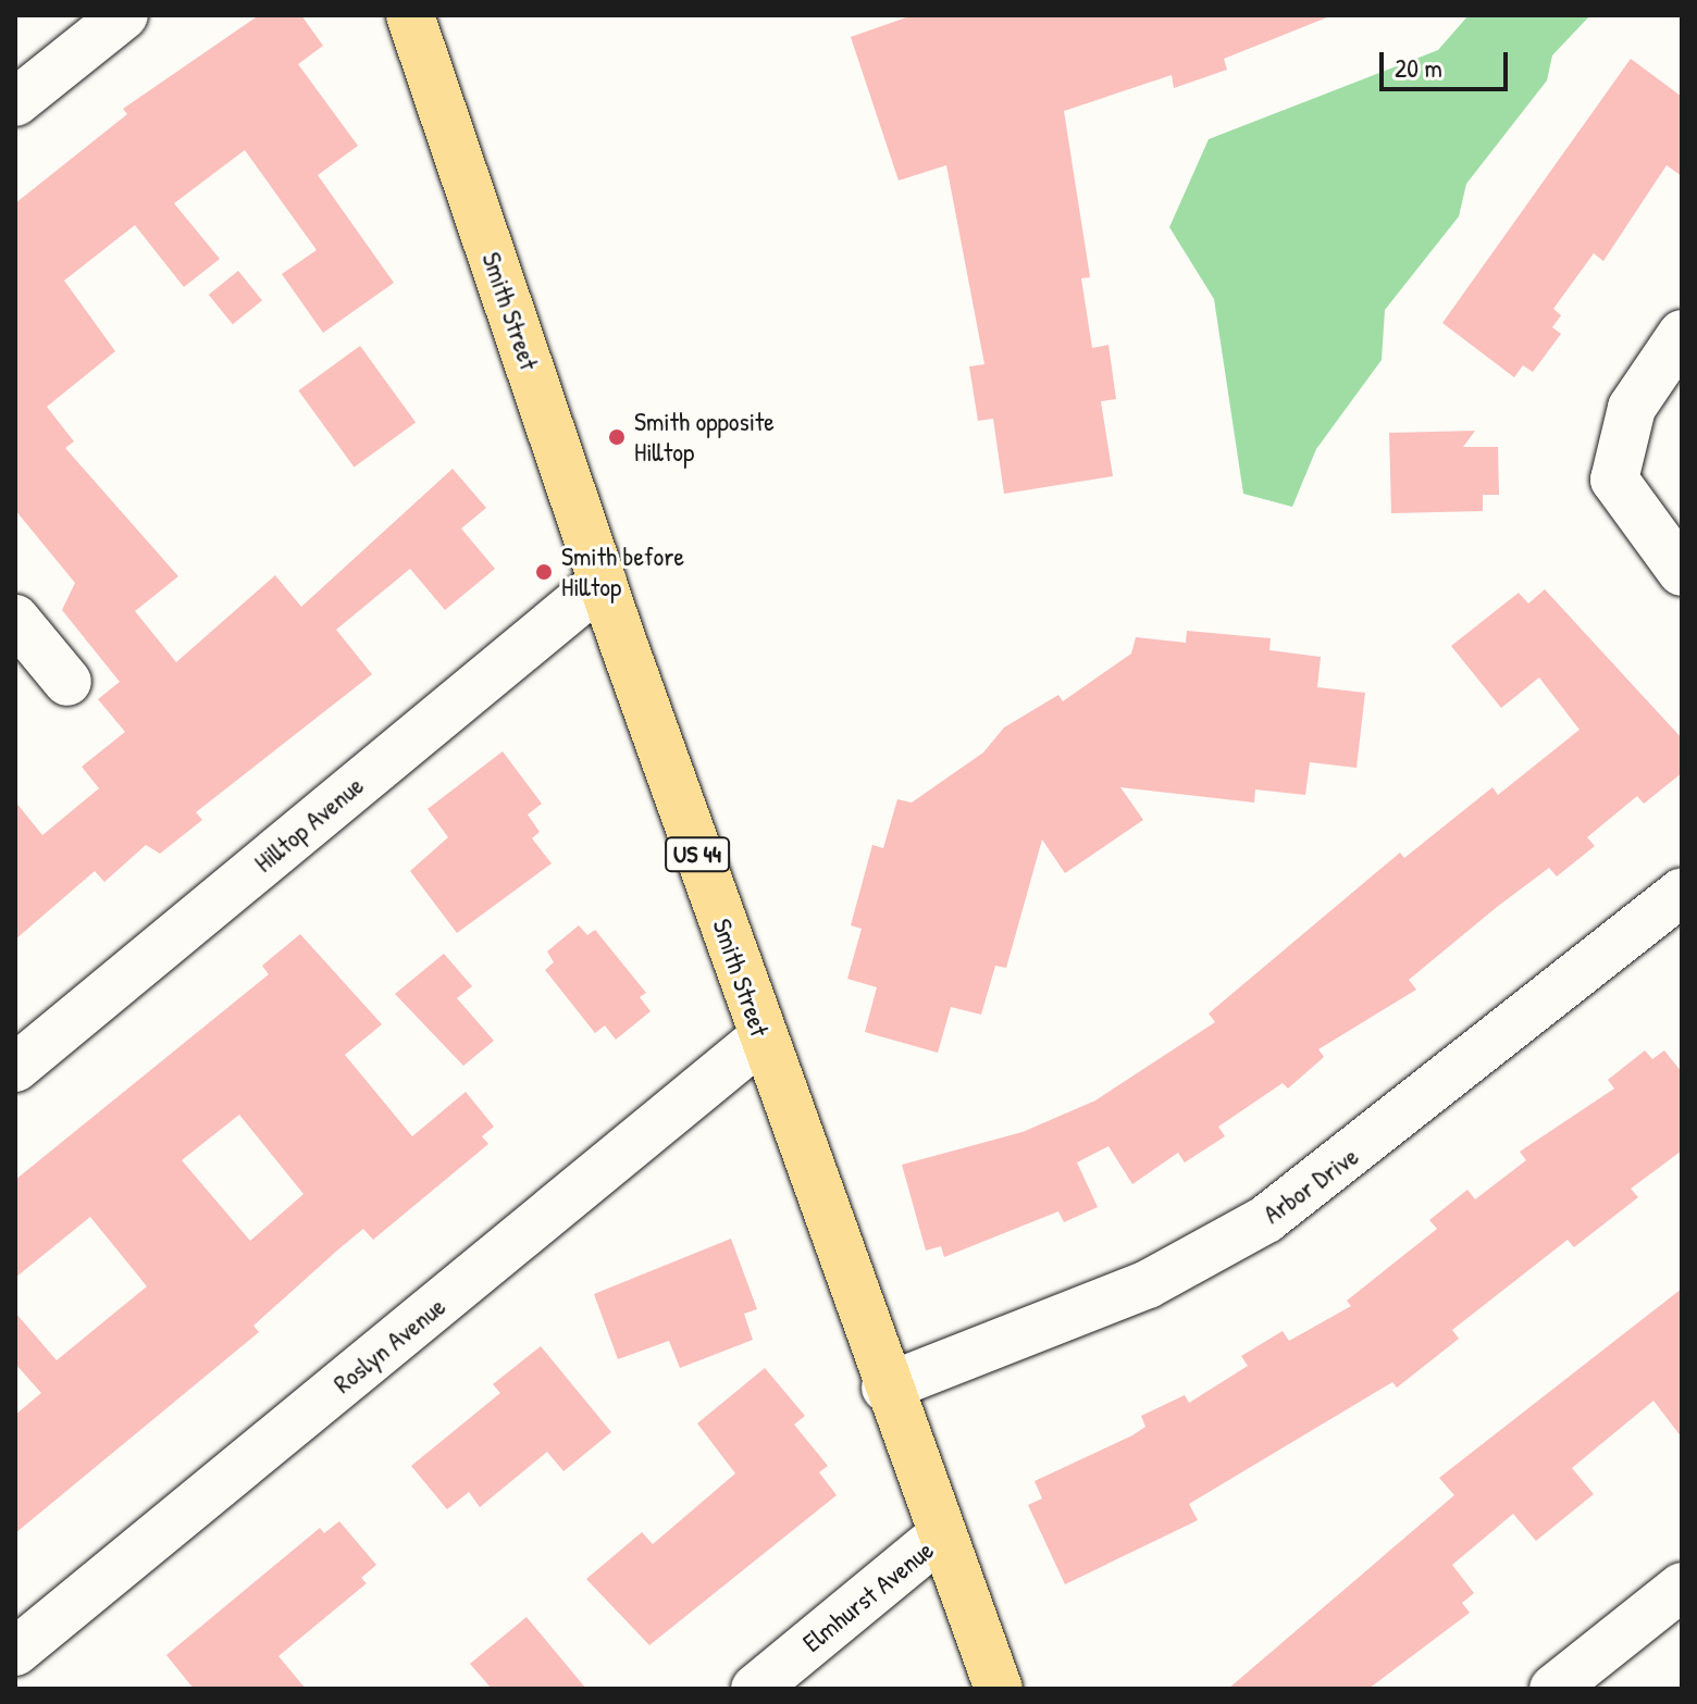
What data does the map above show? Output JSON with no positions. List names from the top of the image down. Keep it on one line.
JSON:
{"streets":{"main road":["Smith Street","US 44"],"street":["Hilltop Avenue","Arbor Drive","Roslyn Avenue","Elmhurst Avenue"]},"crossings":[["Smith Street","Hilltop Avenue"],["Smith Street","Arbor Drive"],["Smith Street","Roslyn Avenue"],["Smith Street","Elmhurst Avenue"]],"places":["Smith opposite Hilltop","Smith before Hilltop"],"scale_bar":"20 m"}
